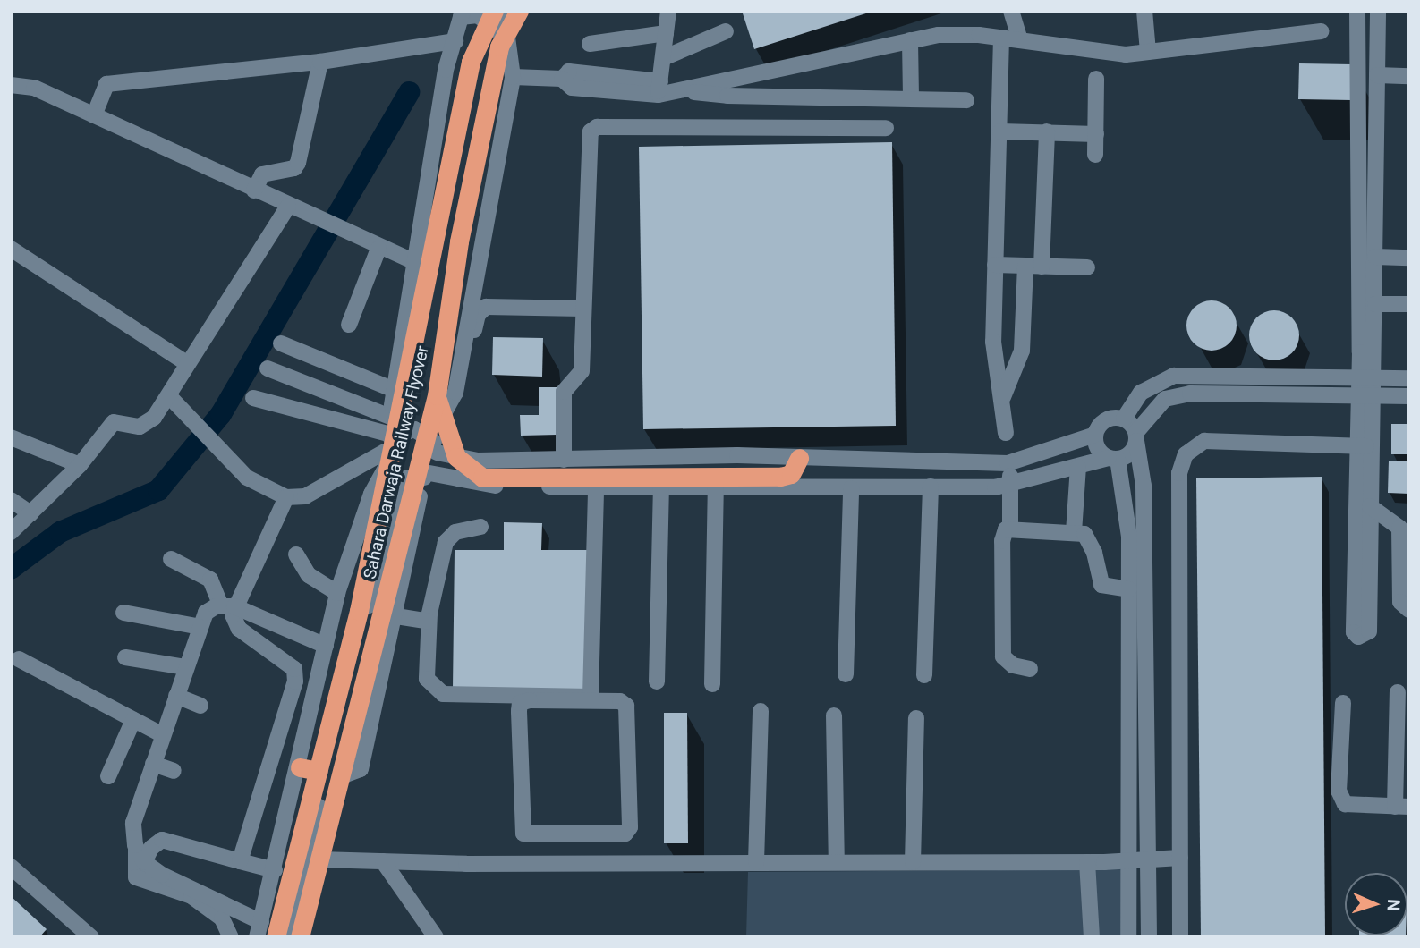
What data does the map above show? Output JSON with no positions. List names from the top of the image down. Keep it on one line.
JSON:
{"streets":{"highway":["Sahara Darwaja Railway Flyover"]},"north":"right"}
